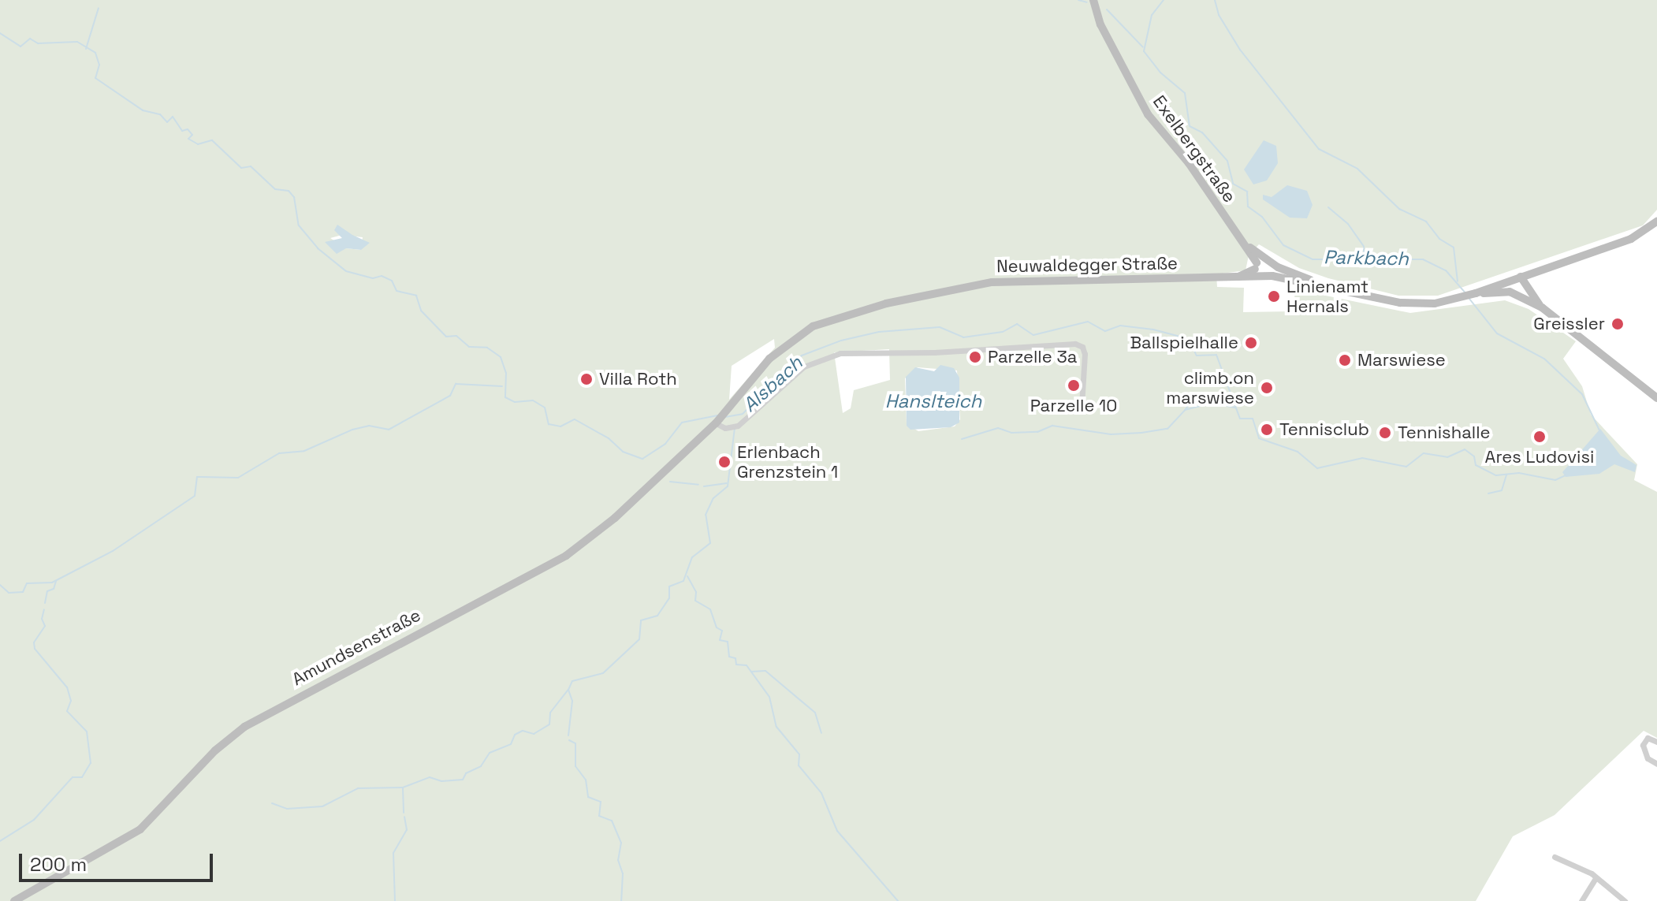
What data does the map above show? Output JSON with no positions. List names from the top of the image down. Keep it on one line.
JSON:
{"streets":{"main road":["Exelbergstraße","Neuwaldegger Straße","Amundsenstraße"]},"crossings":[["Exelbergstraße","Neuwaldegger Straße"],["Neuwaldegger Straße","Amundsenstraße"]],"water":["Parkbach","Alsbach","Hanslteich"],"places":["Linienamt Hernals","Greissler","Ballspielhalle","Parzelle 3a","Marswiese","Villa Roth","Parzelle 10","climb.on marswiese","Tennisclub","Tennishalle","Ares Ludovisi","Erlenbach Grenzstein 1"],"scale_bar":"200 m"}
